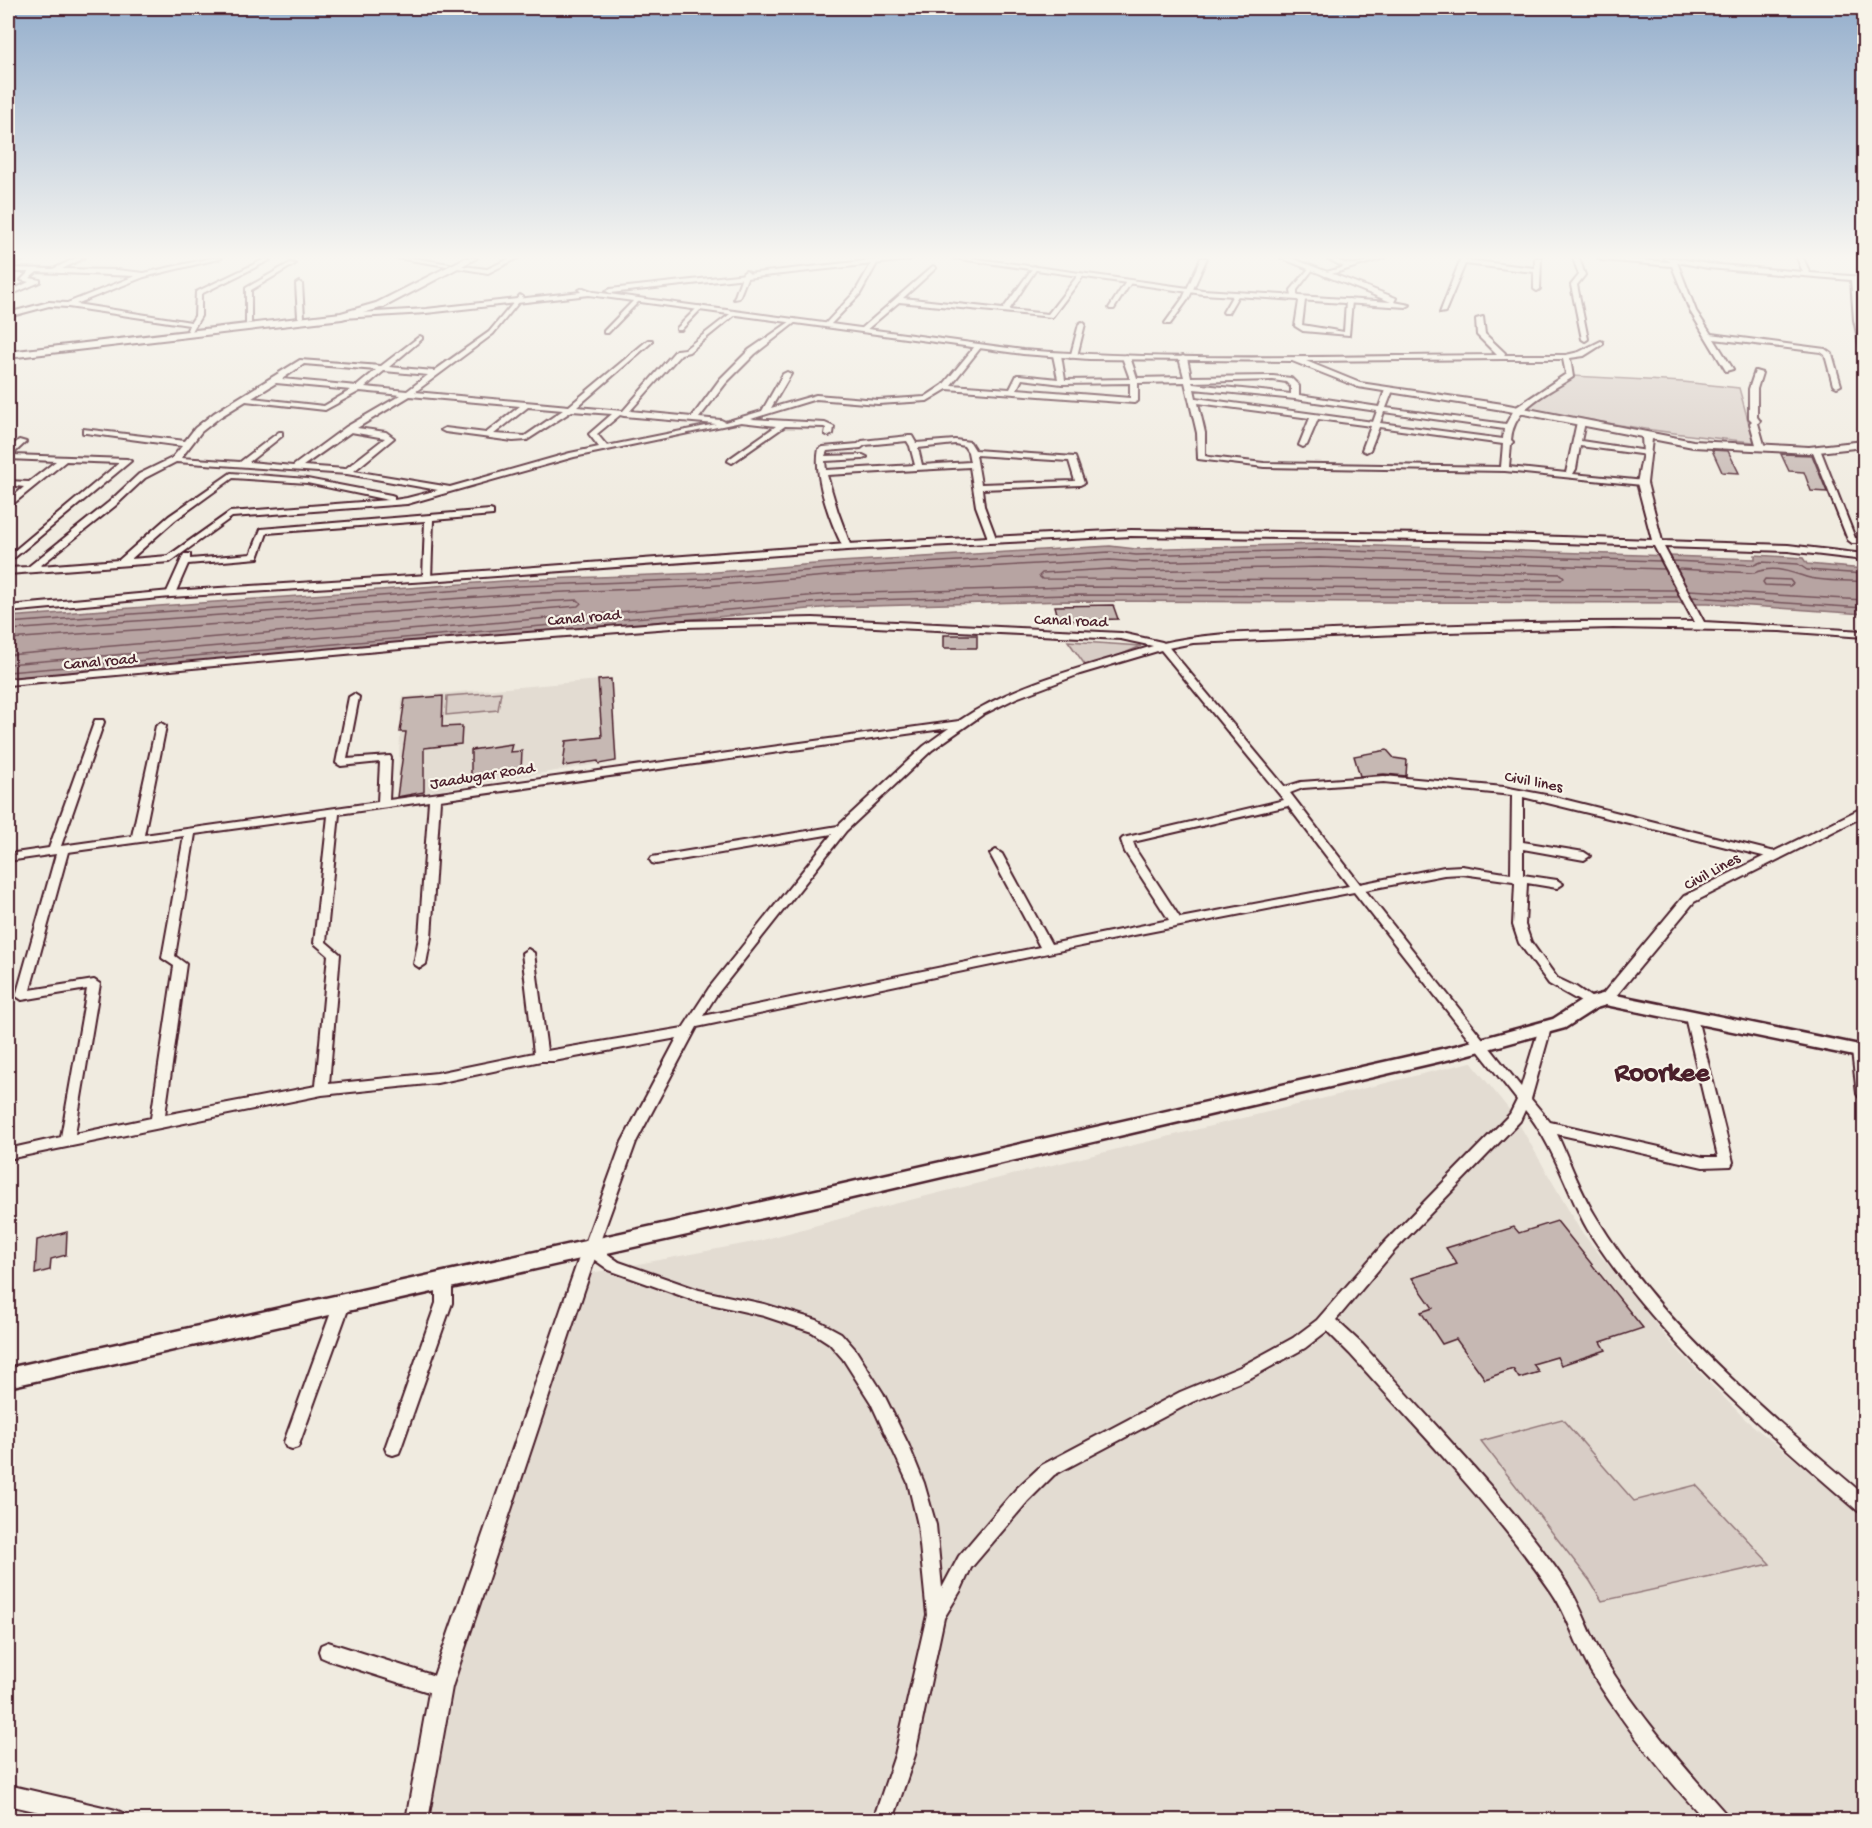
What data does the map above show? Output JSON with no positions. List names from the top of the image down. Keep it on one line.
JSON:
{"streets":{"street":["Canal road","Jaadugar Road","Civil lines","Civil Lines"]},"crossings":[["Civil lines","Civil Lines"]],"districts":["Roorkee"]}
